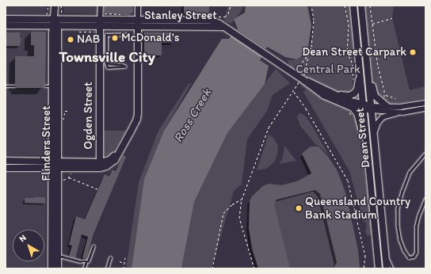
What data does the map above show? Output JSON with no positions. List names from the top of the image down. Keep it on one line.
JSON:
{"streets":{"main road":["Stanley Street","Ogden Street","Dean Street","Flinders Street"]},"crossings":[["Stanley Street","Ogden Street"],["Stanley Street","Flinders Street"]],"districts":["Townsville City"],"water":["Ross Creek"],"parks":["Central Park"],"places":["McDonald's","NAB","Dean Street Carpark","Queensland Country Bank Stadium"],"north":"top left"}
